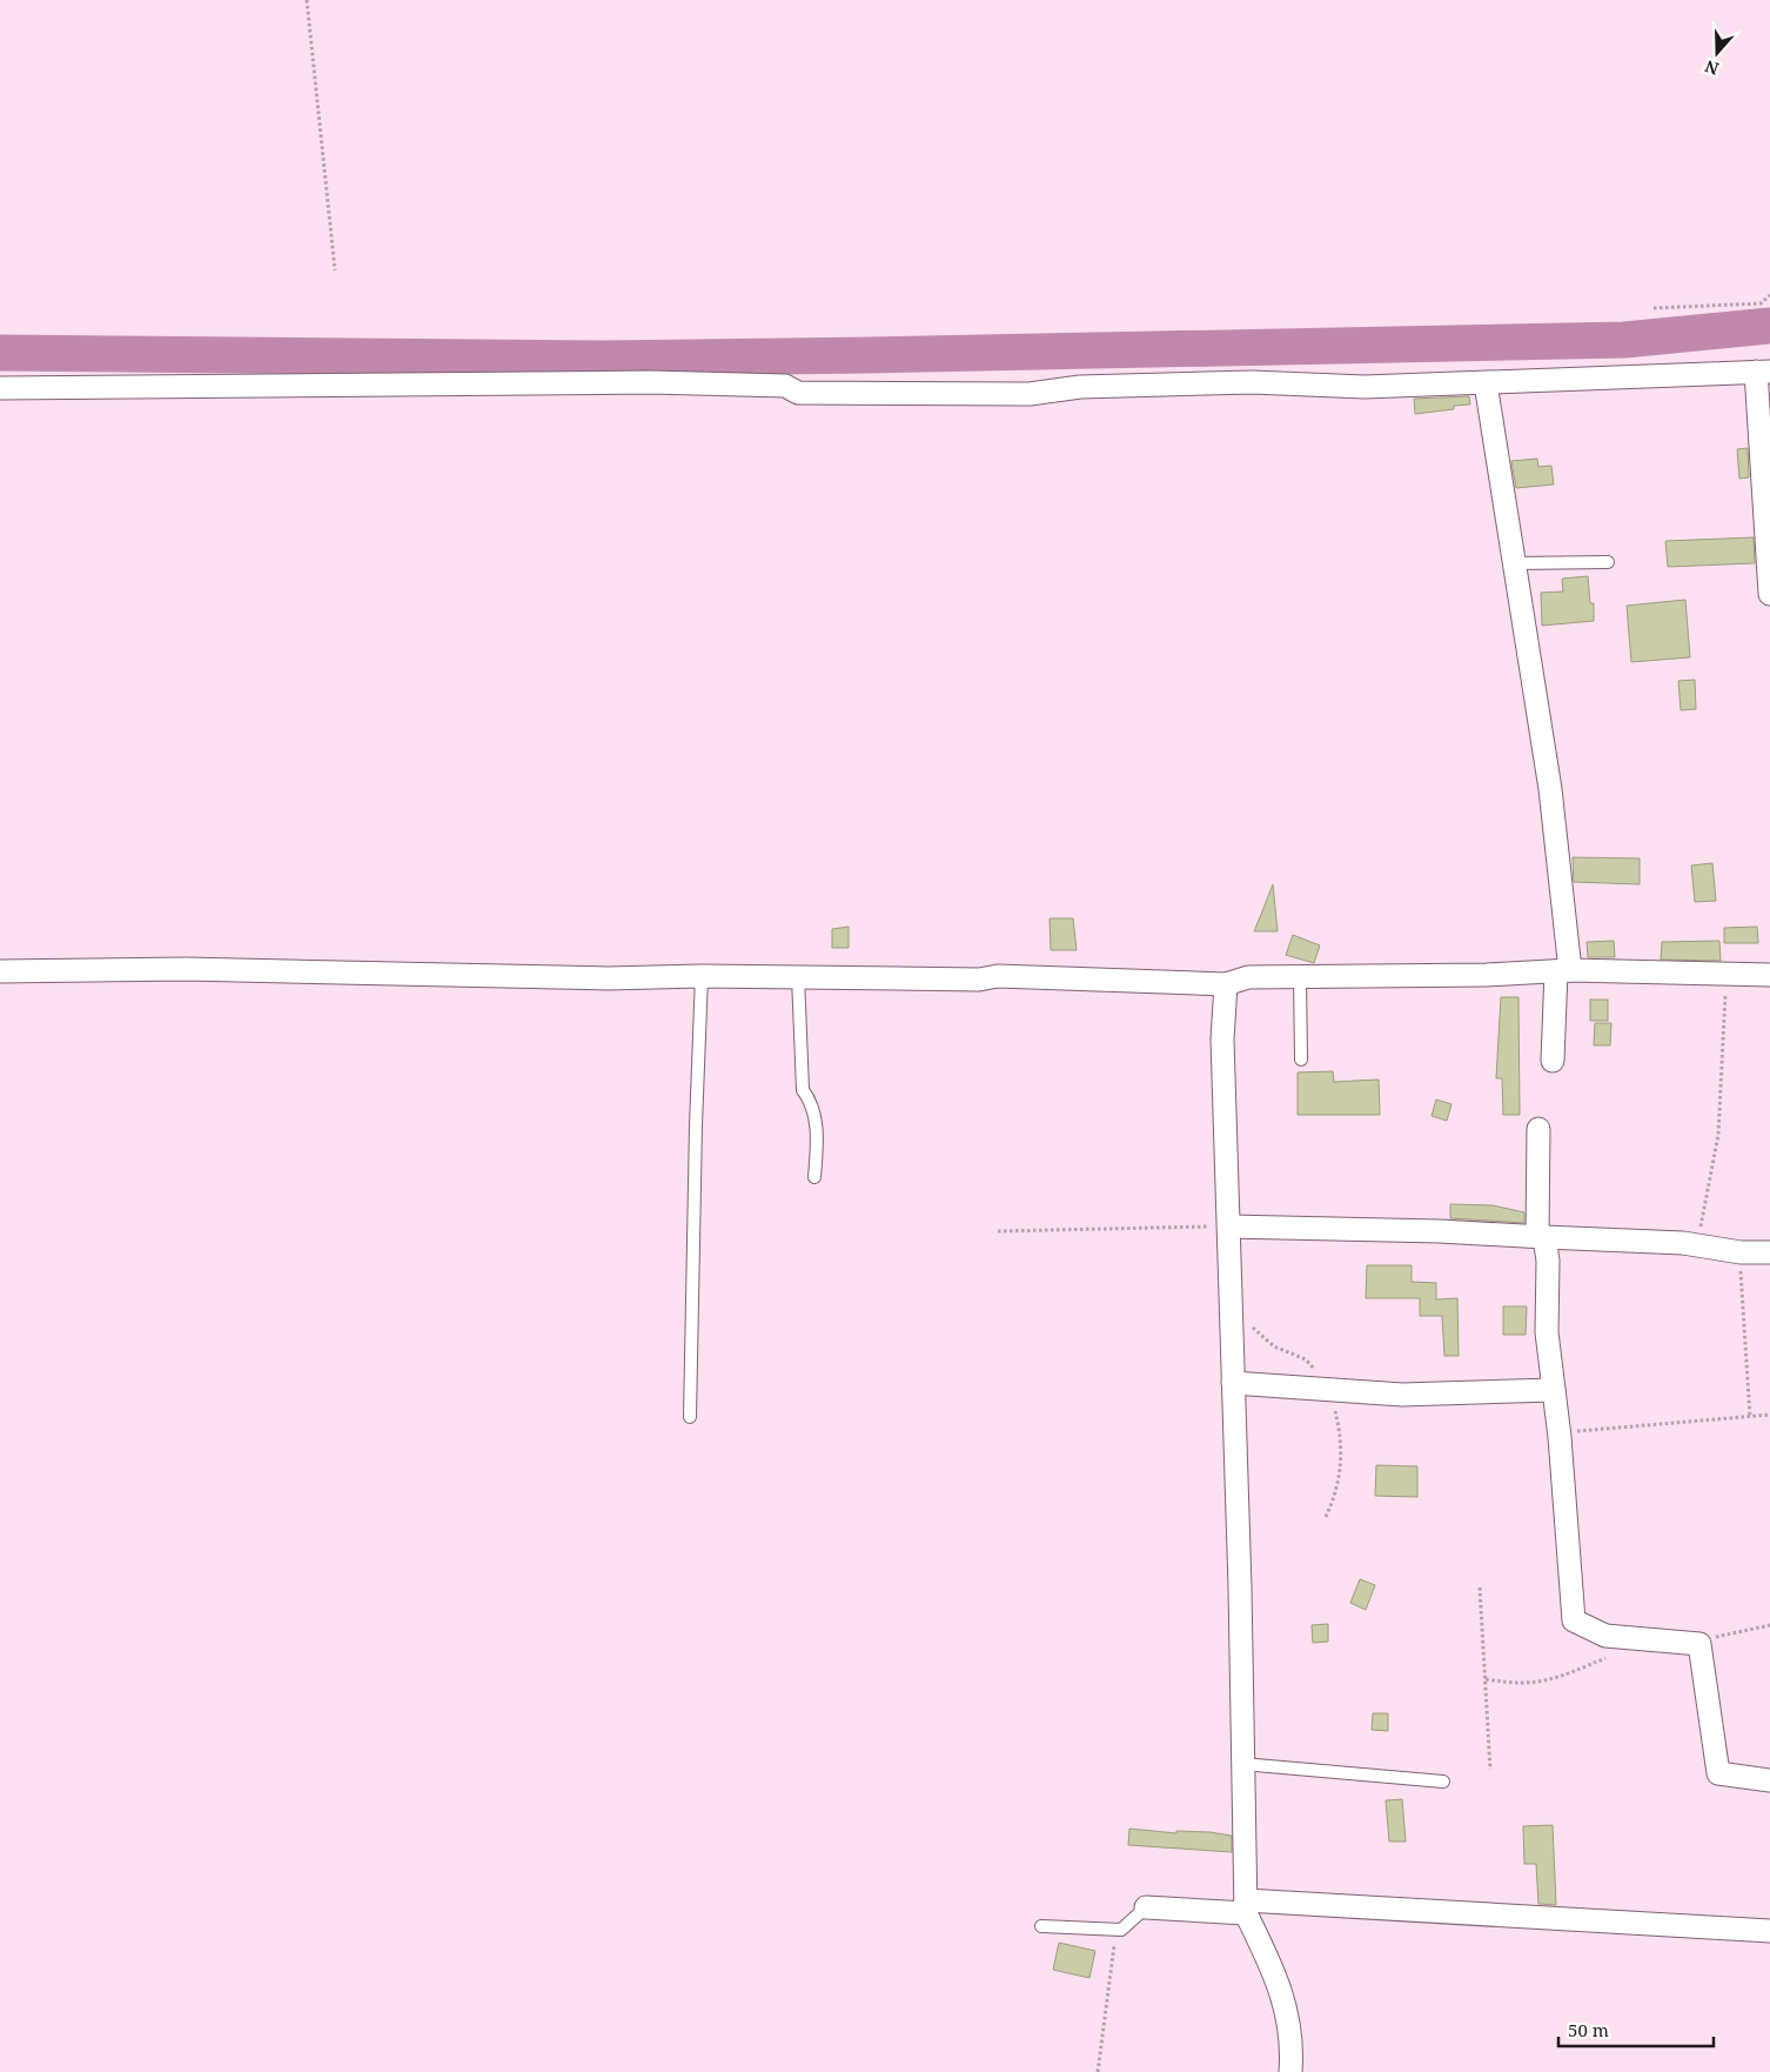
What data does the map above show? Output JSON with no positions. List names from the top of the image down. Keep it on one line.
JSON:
{"scale_bar":"50 m","north":"bottom"}
